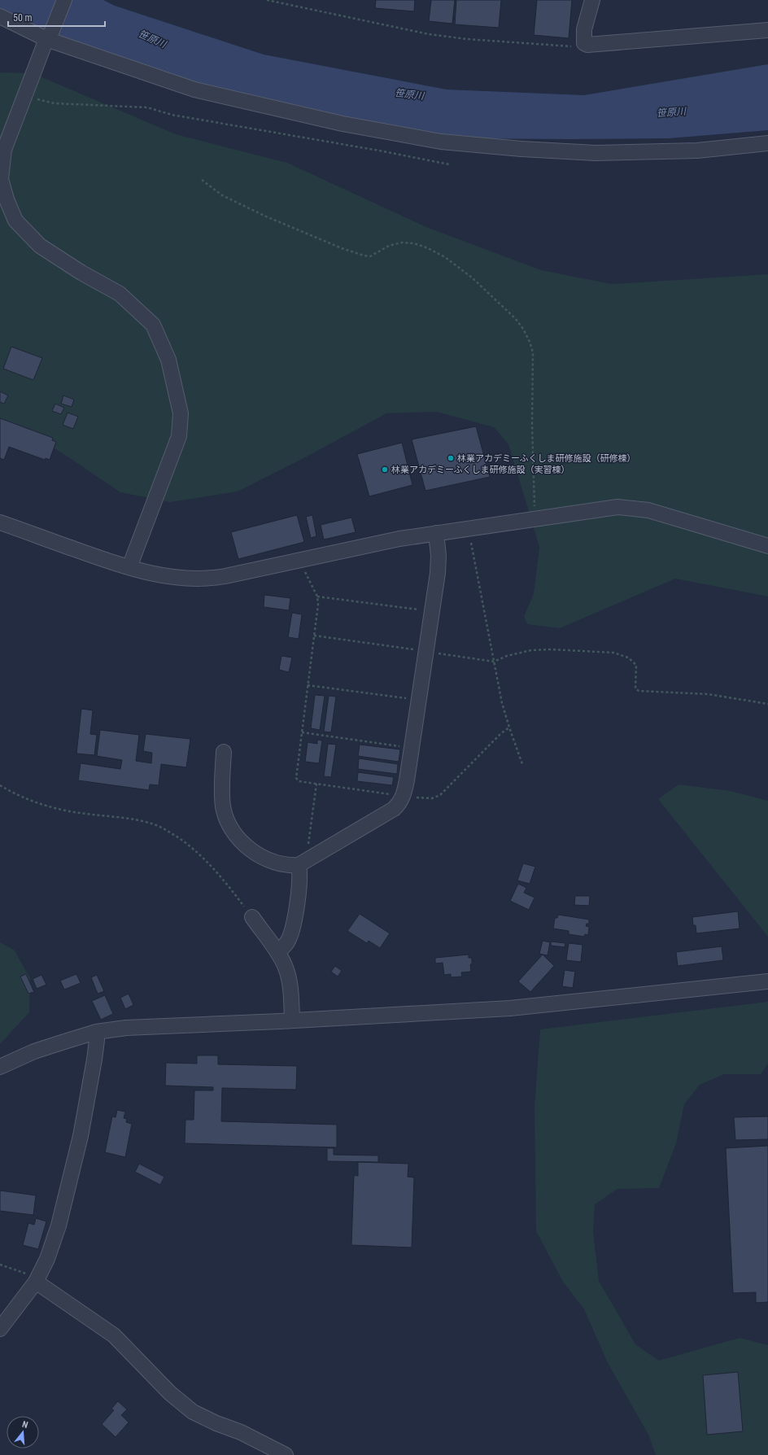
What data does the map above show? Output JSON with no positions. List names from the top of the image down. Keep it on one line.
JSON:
{"water":["笹原川"],"places":["林業アカデミーふくしま研修施設（研修棟）","林業アカデミーふくしま研修施設（実習棟）"],"scale_bar":"50 m","north":"top"}
